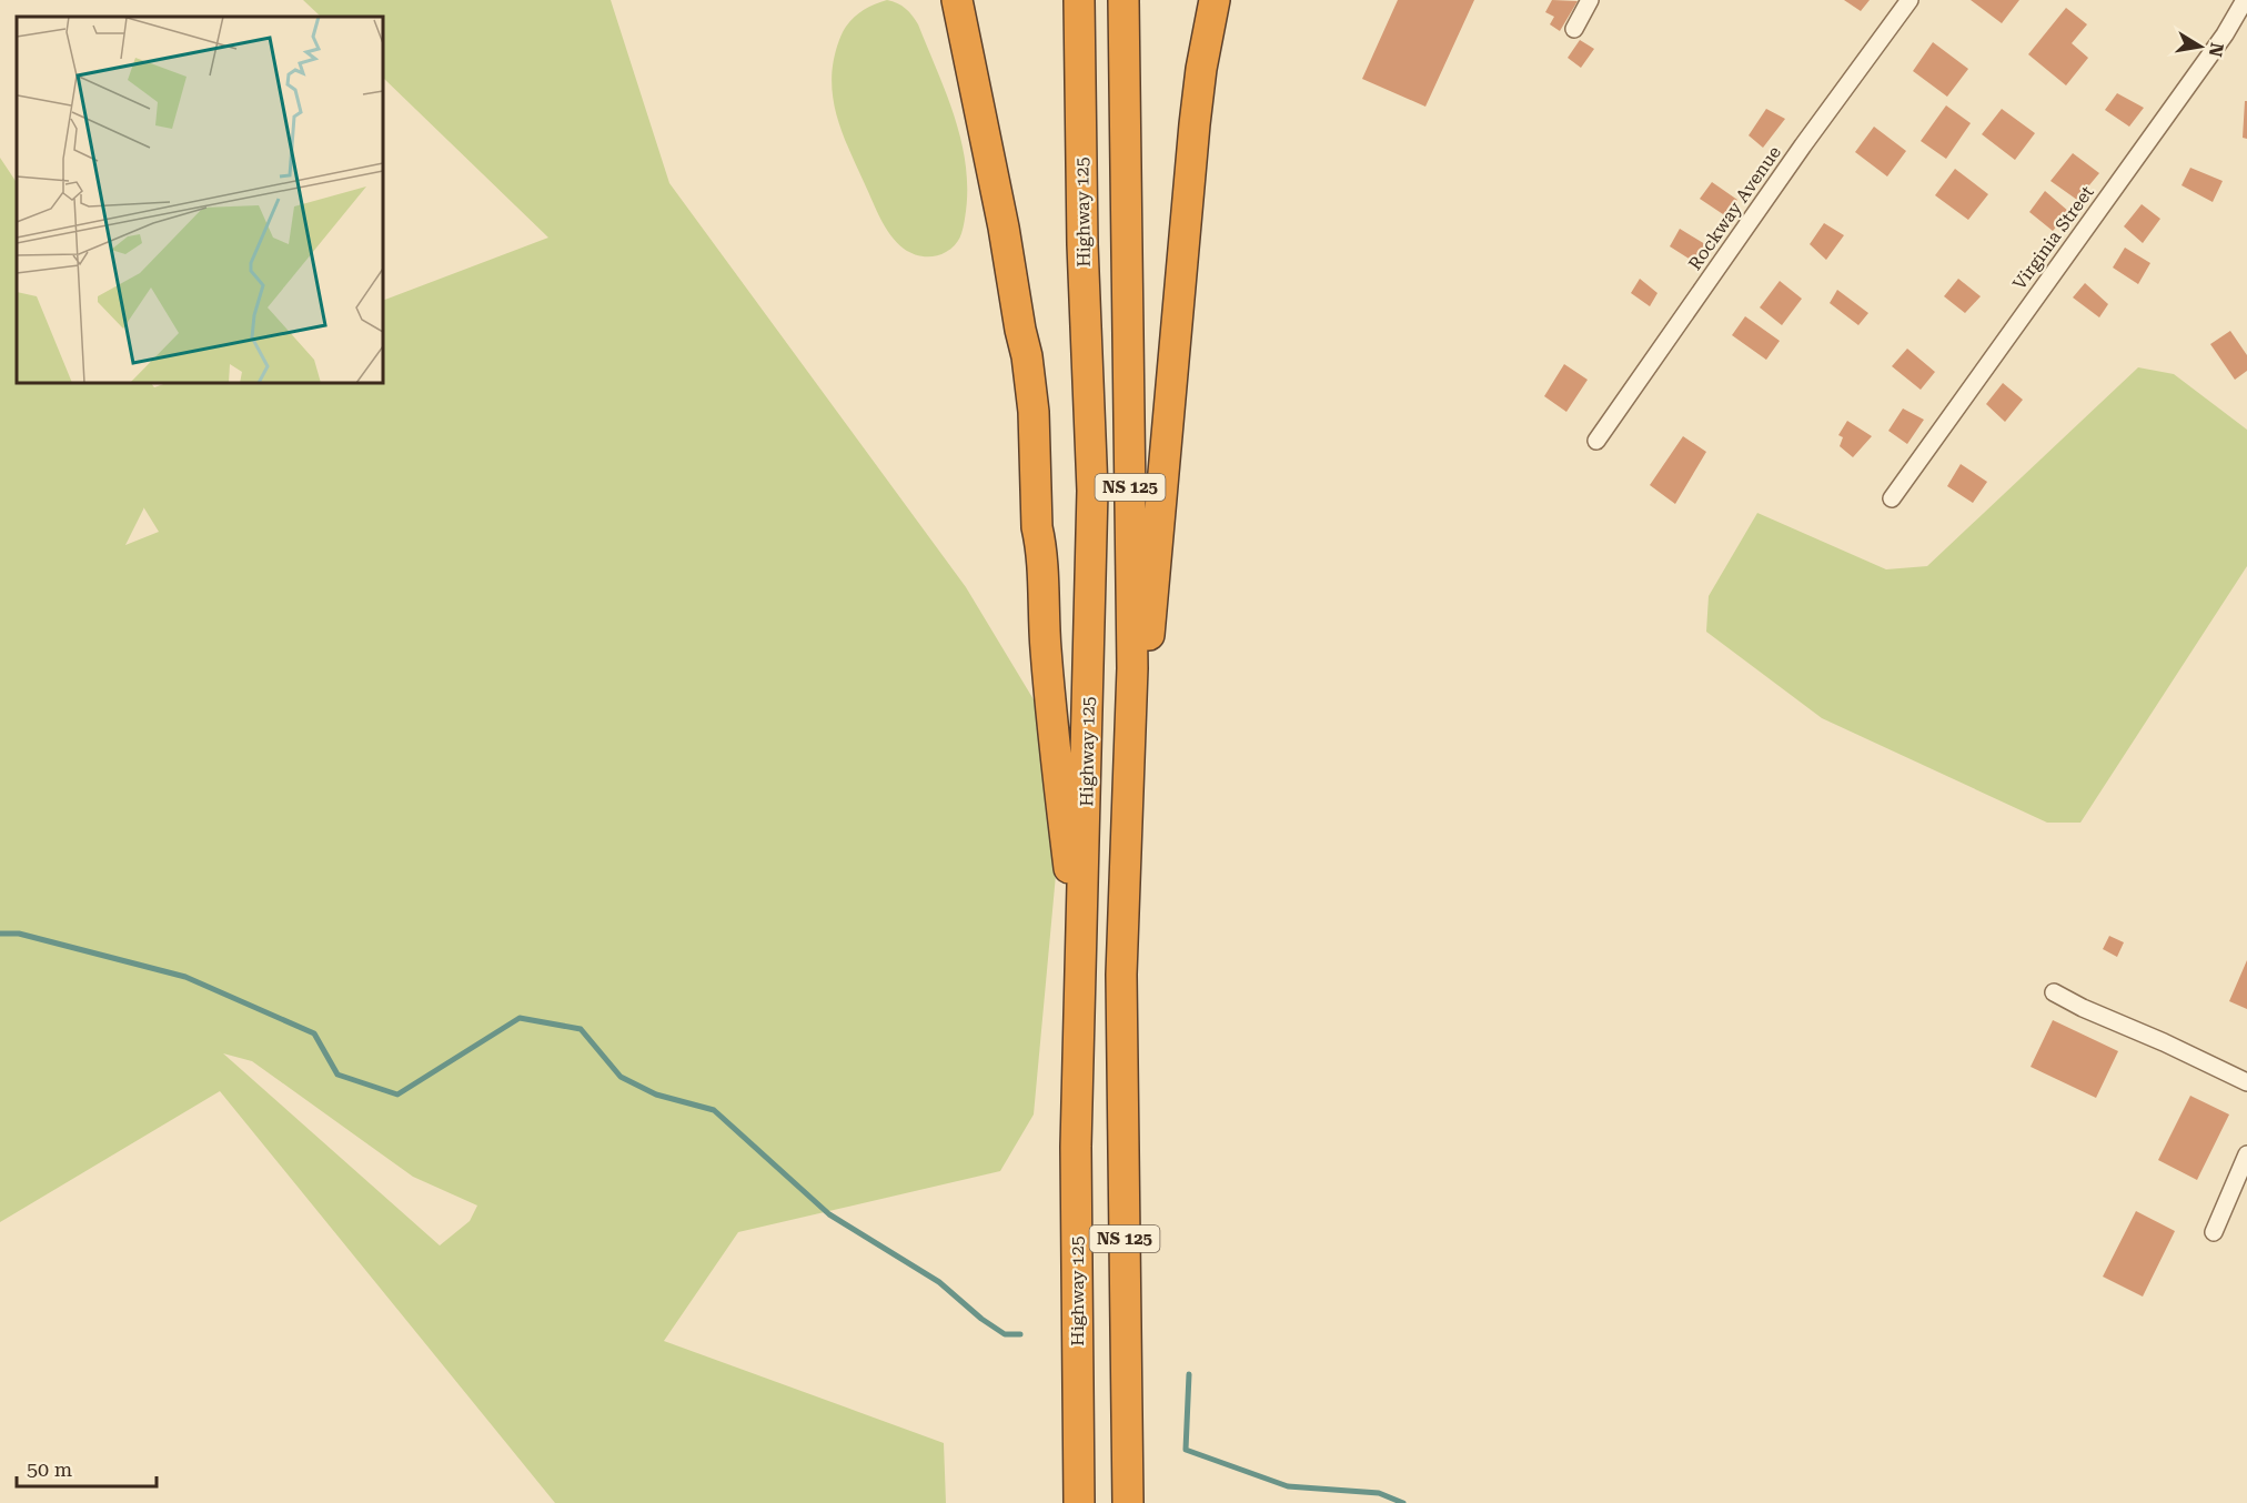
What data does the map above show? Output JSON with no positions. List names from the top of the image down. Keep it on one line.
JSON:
{"streets":{"highway":["Highway 125","NS 125"],"street":["Rockway Avenue","Virginia Street"]},"scale_bar":"50 m","north":"right"}
